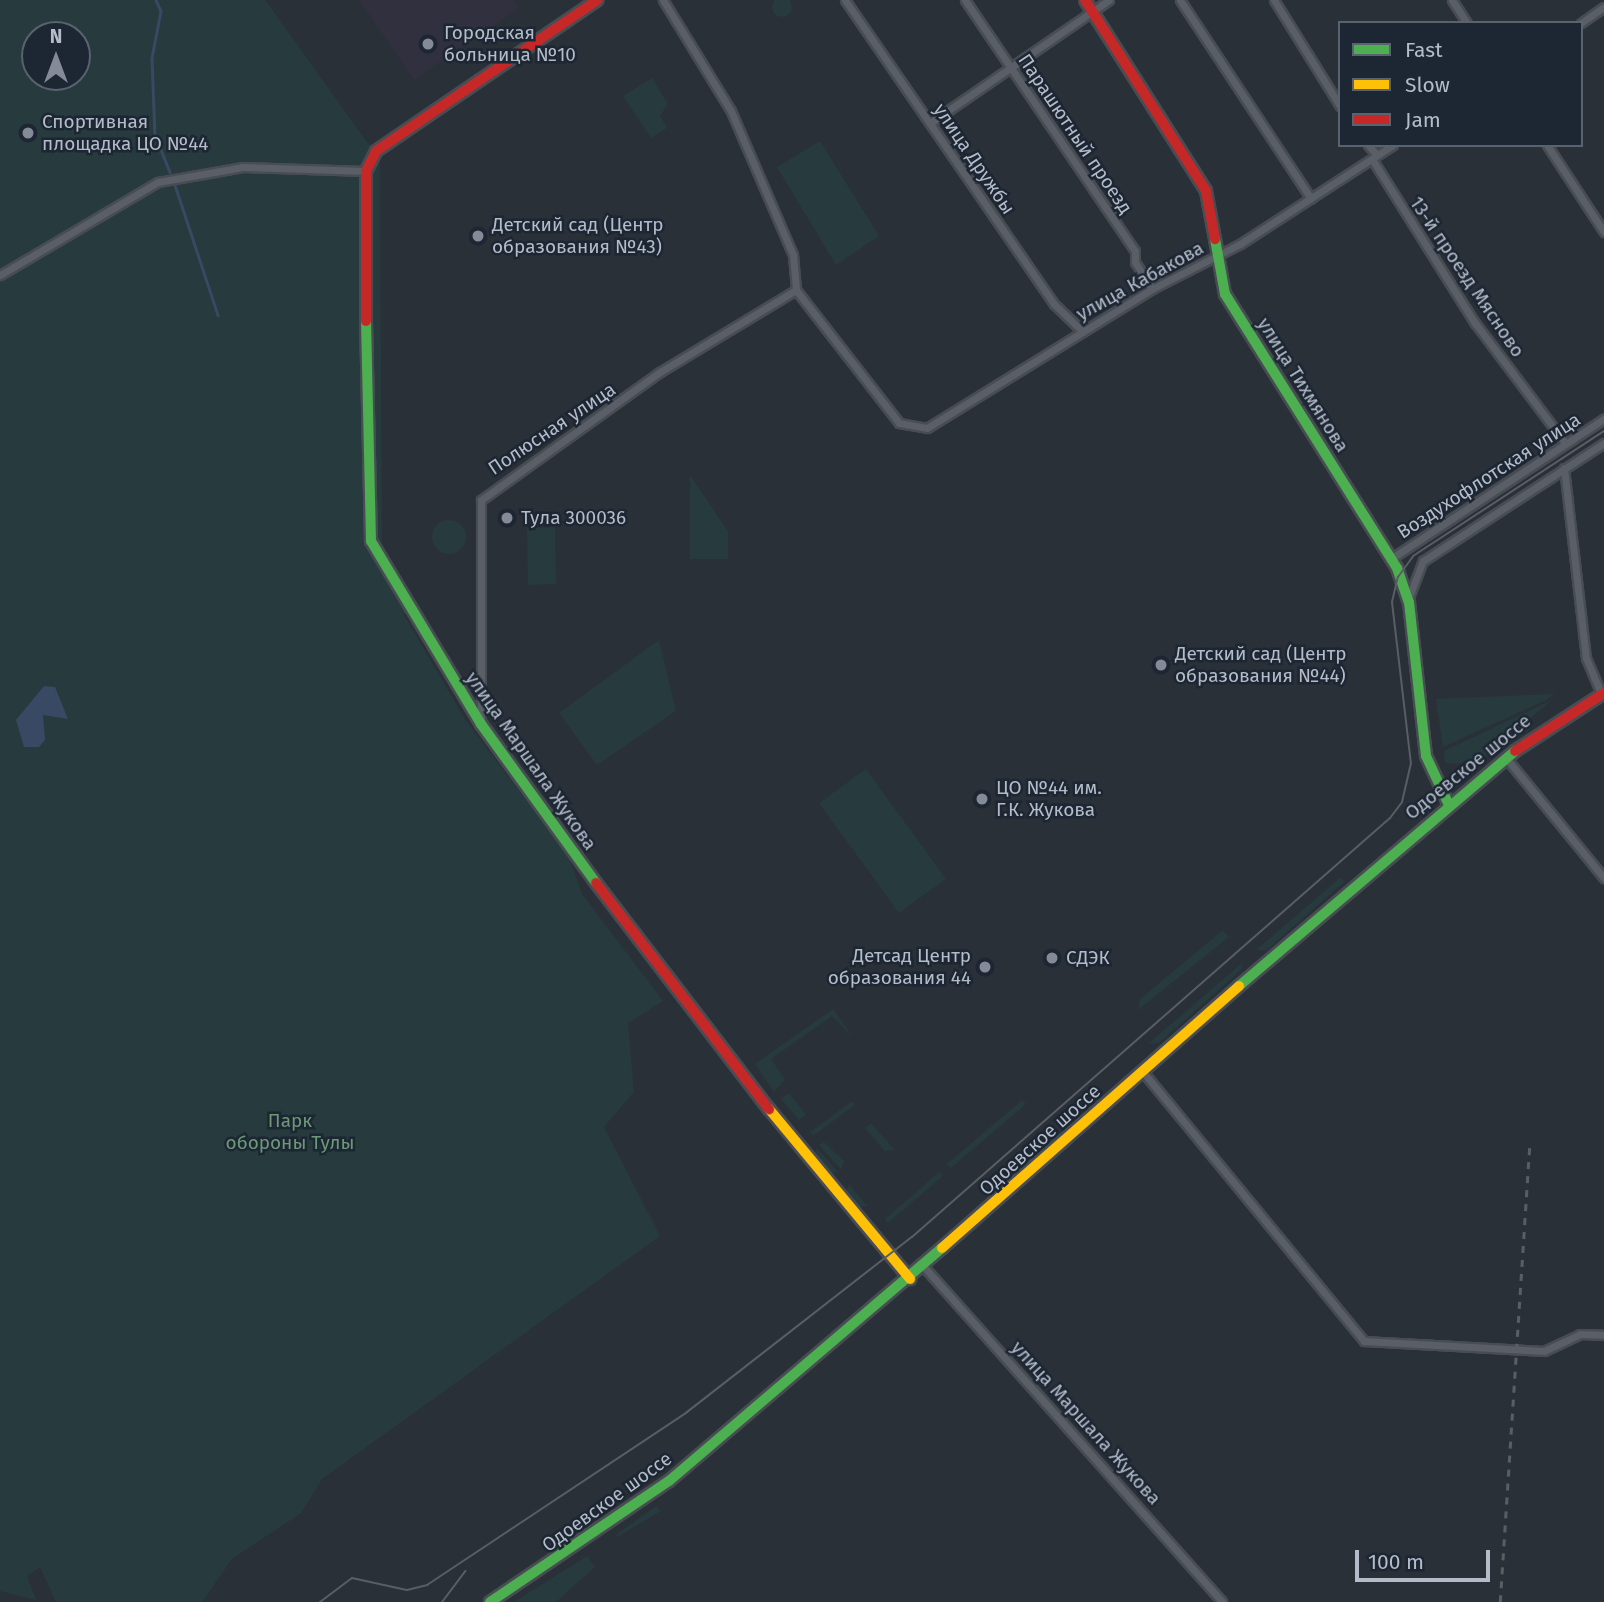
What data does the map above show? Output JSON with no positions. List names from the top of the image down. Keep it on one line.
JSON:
{"streets":{"street":["Парашютный проезд","улица Дружбы","13-й проезд Мясново","улица Кабакова","улица Тихмянова","Полюсная улица","Воздухофлотская улица","улица Маршала Жукова","Одоевское шоссе"]},"crossings":[["Парашютный проезд","улица Кабакова"],["улица Дружбы","улица Кабакова"],["13-й проезд Мясново","улица Кабакова"],["13-й проезд Мясново","Воздухофлотская улица"],["улица Кабакова","улица Тихмянова"],["улица Кабакова","Полюсная улица"],["улица Тихмянова","Воздухофлотская улица"],["улица Тихмянова","Одоевское шоссе"],["Полюсная улица","улица Маршала Жукова"],["улица Маршала Жукова","Одоевское шоссе"]],"parks":["Парк обороны Тулы"],"places":["Городская больница №10","Спортивная площадка ЦО №44","Детский сад (Центр образования №43)","Тула 300036","Детский сад (Центр образования №44)","ЦО №44 им. Г.К. Жукова","СДЭК","Детсад Центр образования 44"],"legend":["Fast","Slow","Jam"],"scale_bar":"100 m","north":"top"}
